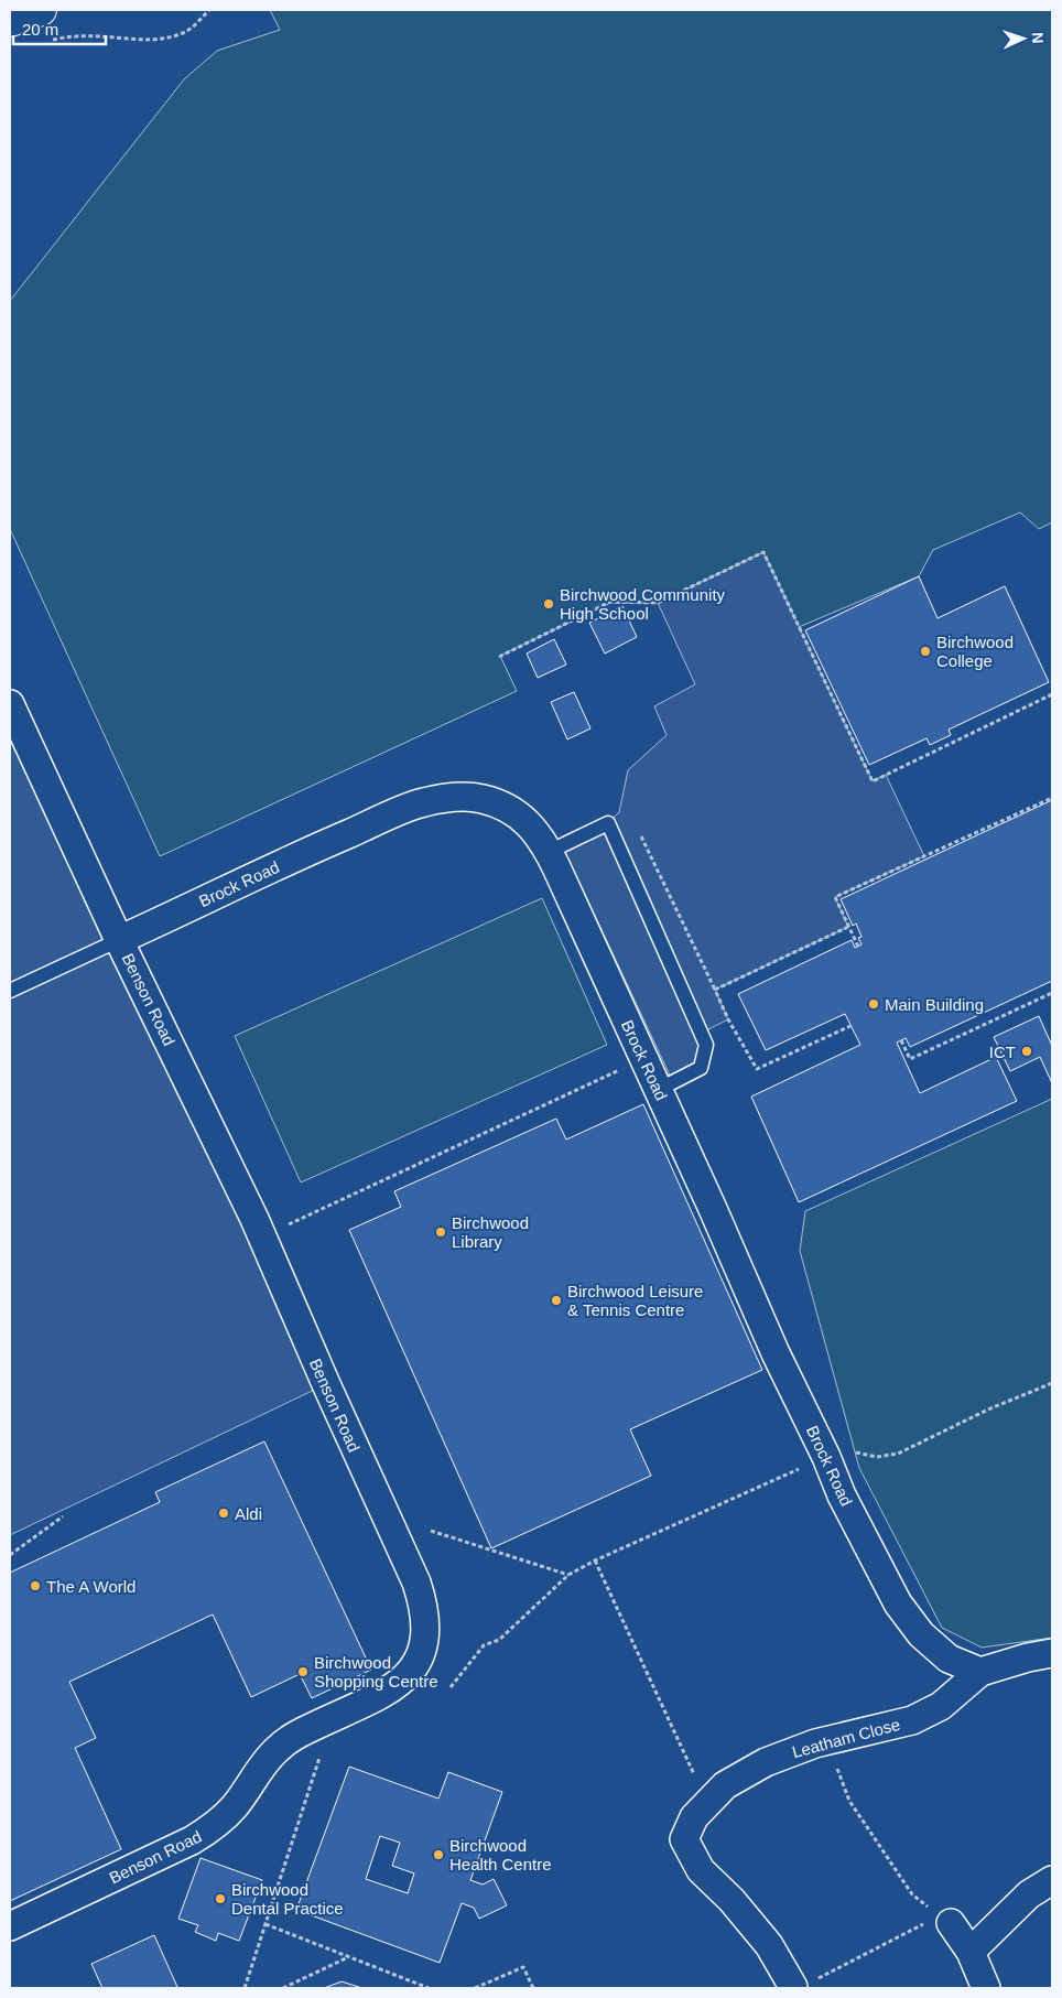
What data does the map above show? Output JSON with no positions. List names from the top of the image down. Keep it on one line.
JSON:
{"streets":{"street":["Brock Road","Benson Road","Leatham Close"]},"crossings":[["Brock Road","Benson Road"],["Brock Road","Leatham Close"]],"places":["Birchwood Community High School","Birchwood College","Main Building","ICT","Birchwood Library","Birchwood Leisure & Tennis Centre","Aldi","The A World","Birchwood Shopping Centre","Birchwood Health Centre","Birchwood Dental Practice"],"scale_bar":"20 m","north":"right"}
